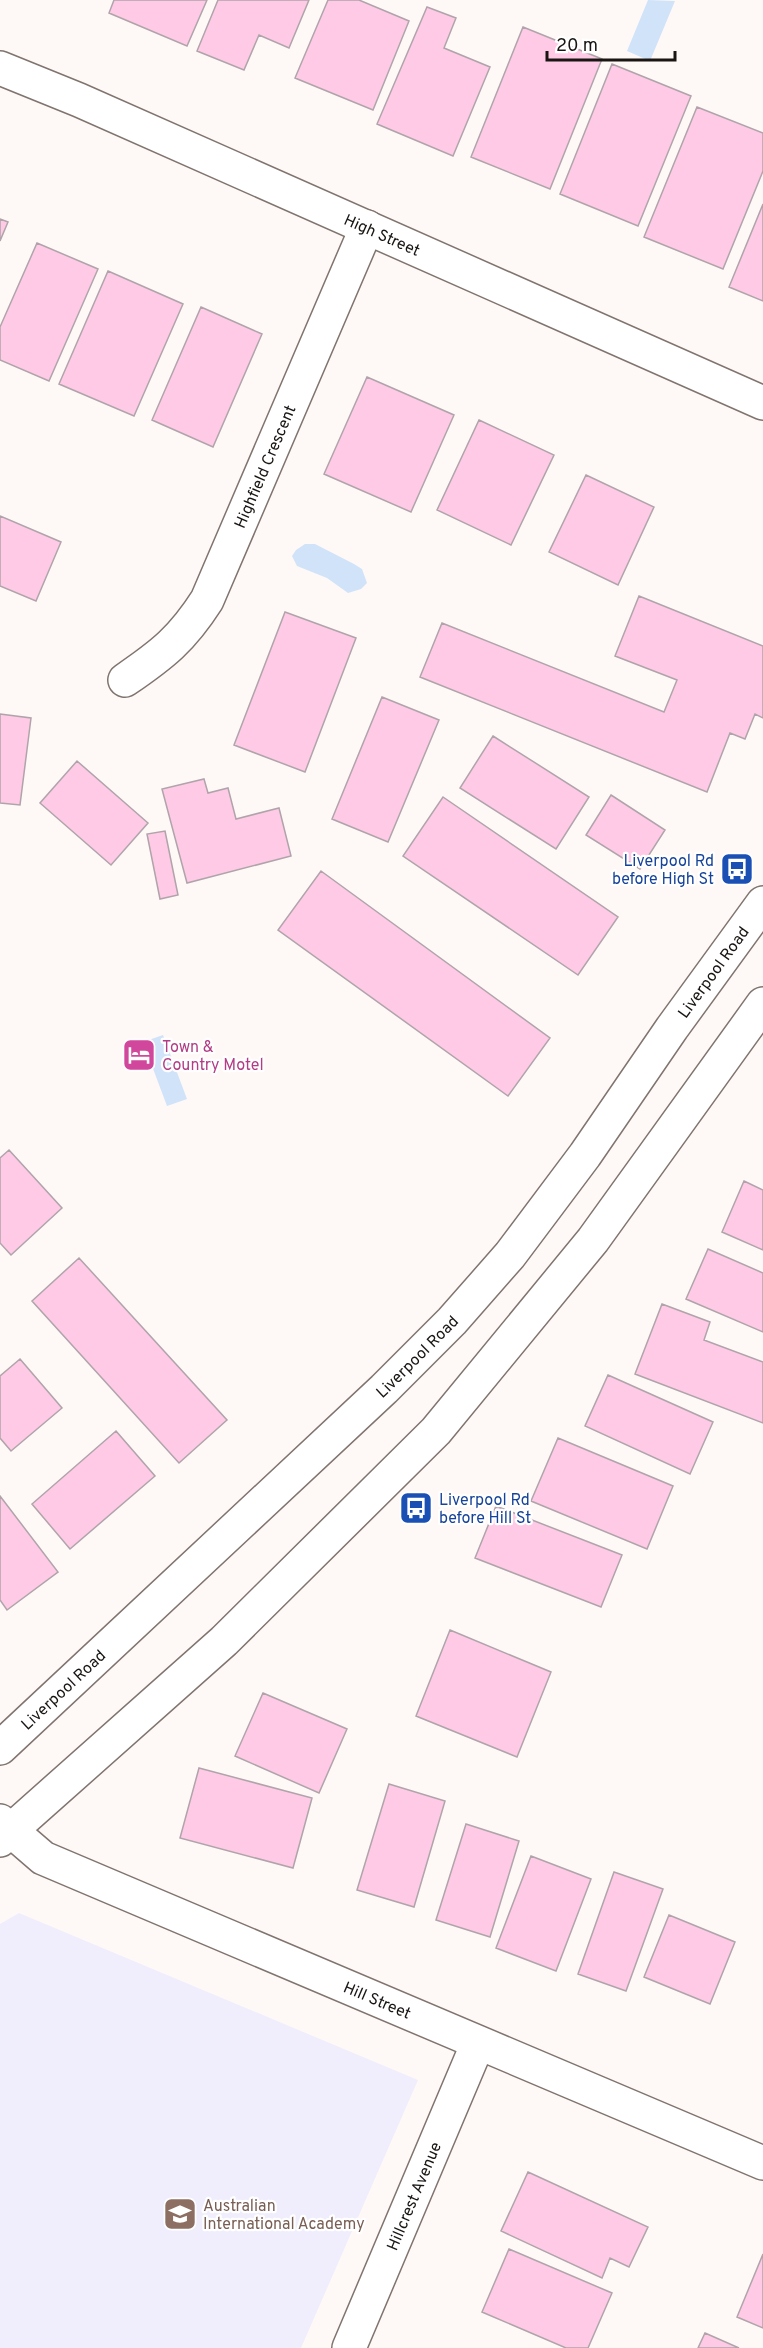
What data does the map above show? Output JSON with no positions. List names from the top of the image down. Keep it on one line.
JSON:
{"streets":{"main road":["High Street","Highfield Crescent","Liverpool Road","Hill Street","Hillcrest Avenue"]},"crossings":[["High Street","Highfield Crescent"],["Hill Street","Hillcrest Avenue"]],"places":{"bus stop":["Liverpool Rd before High St","Liverpool Rd before Hill St"],"hotel":["Town & Country Motel"],"school or university":["Australian International Academy"]},"scale_bar":"20 m"}
